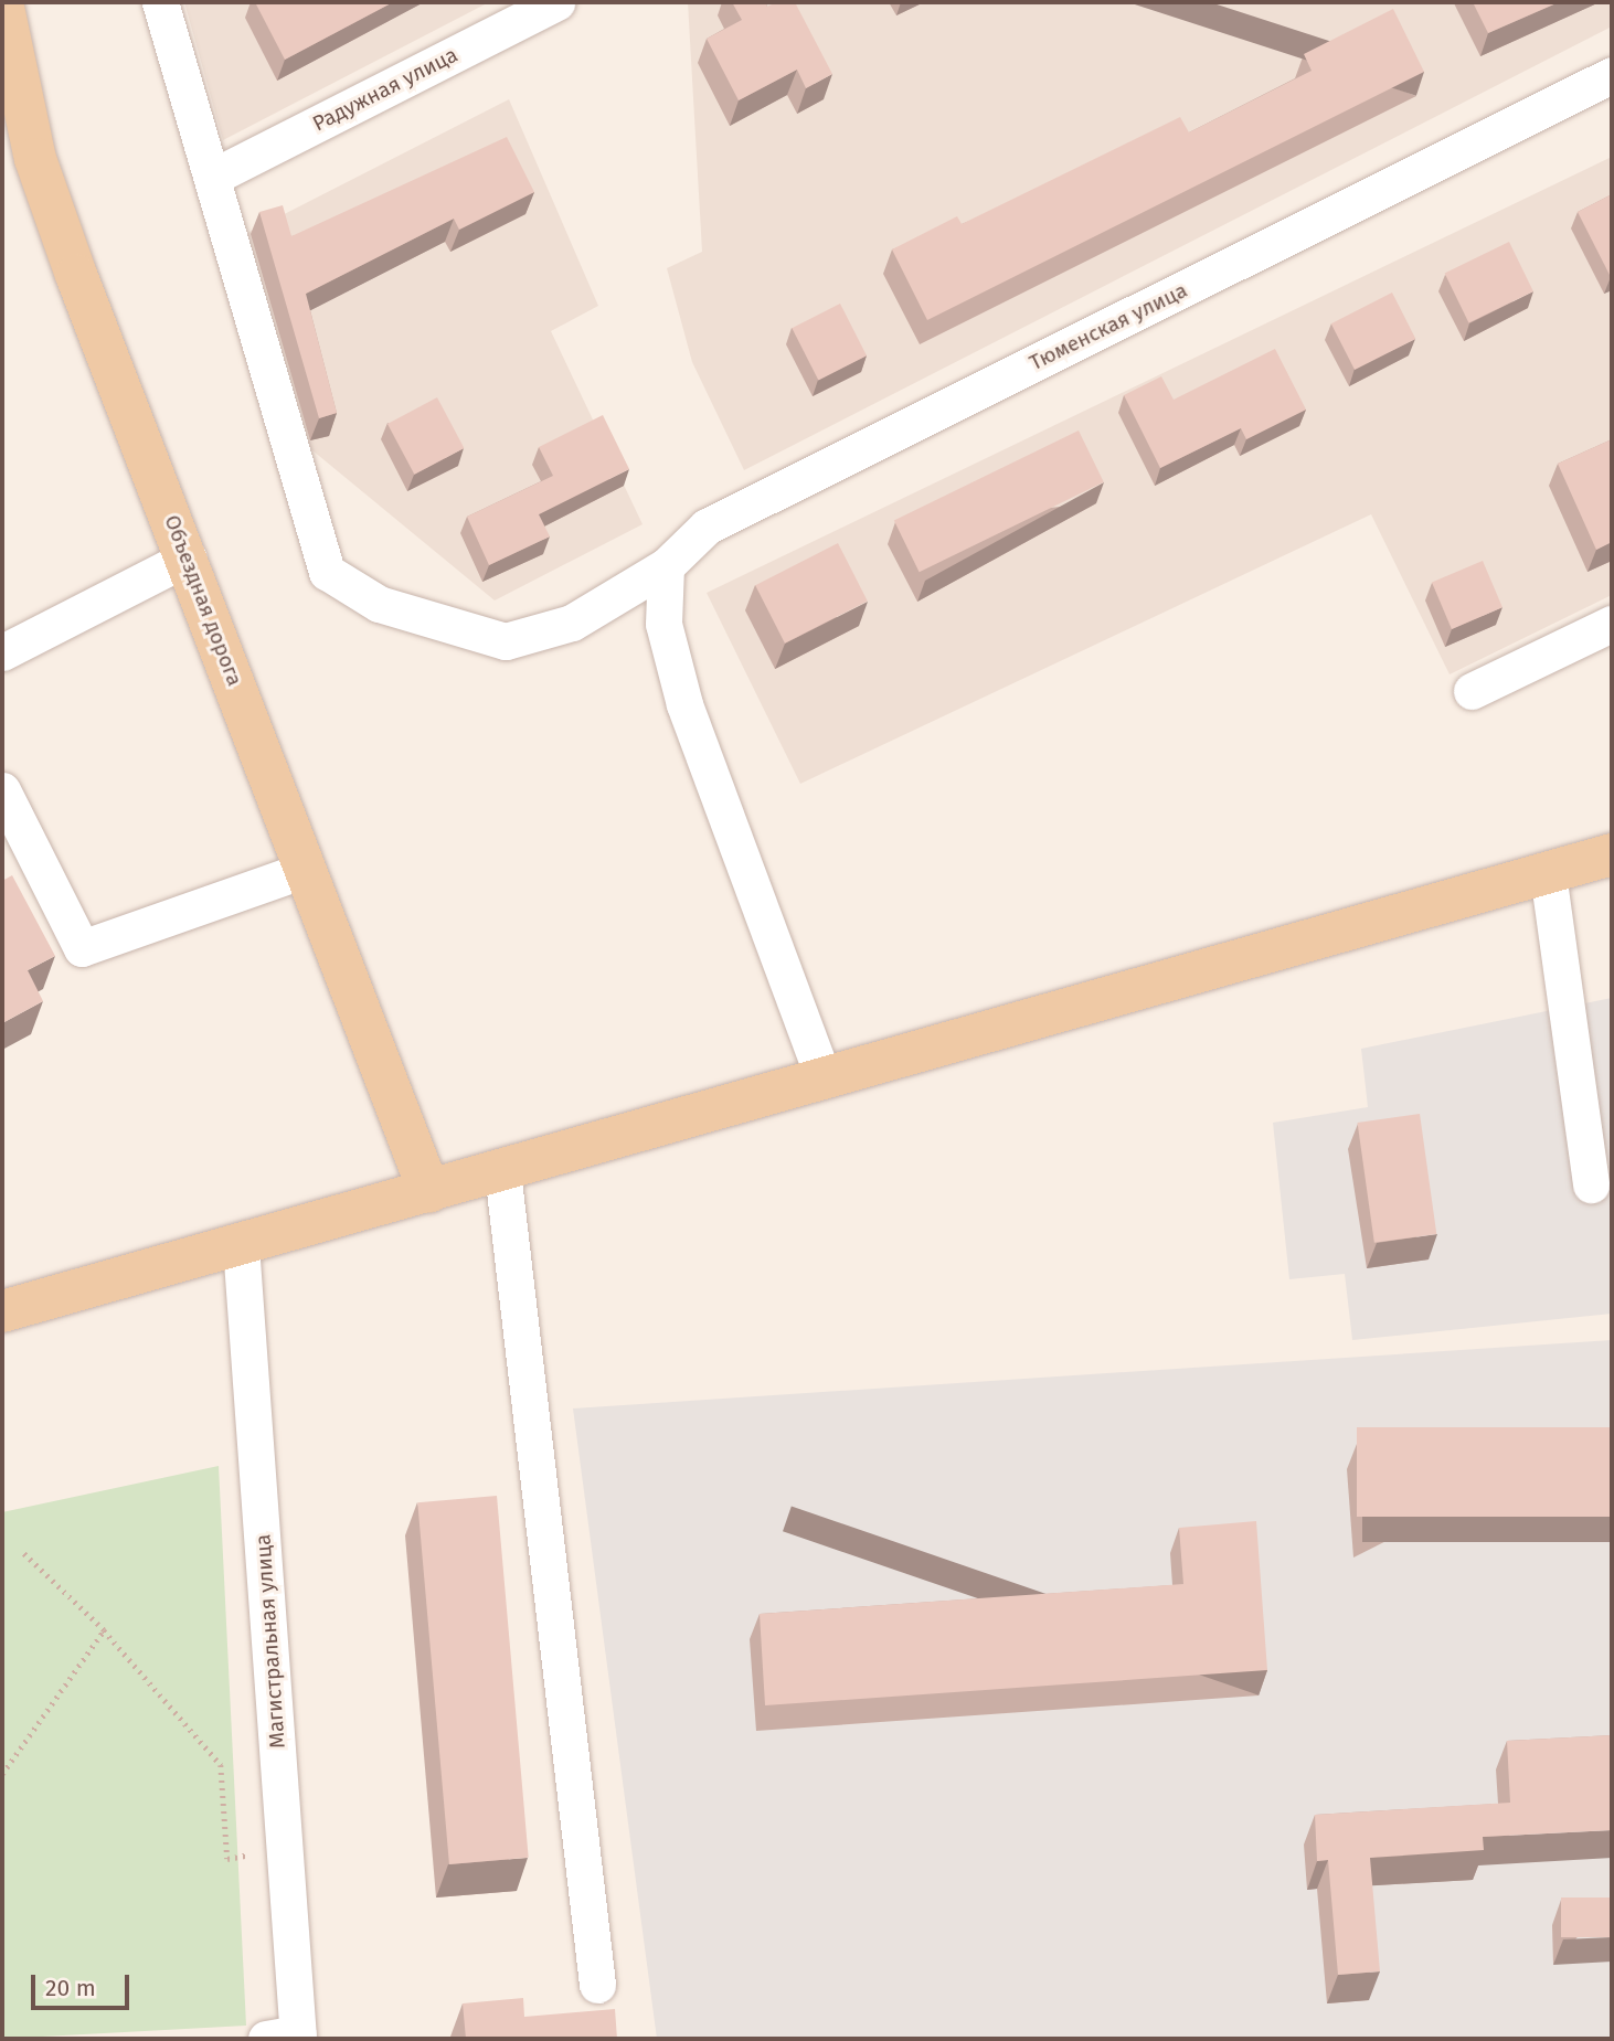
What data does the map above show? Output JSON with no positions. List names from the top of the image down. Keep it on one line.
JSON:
{"streets":{"main road":["Объездная дорога"],"street":["Радужная улица","Тюменская улица","Магистральная улица"]},"crossings":[["Радужная улица","Тюменская улица"]],"scale_bar":"20 m"}
